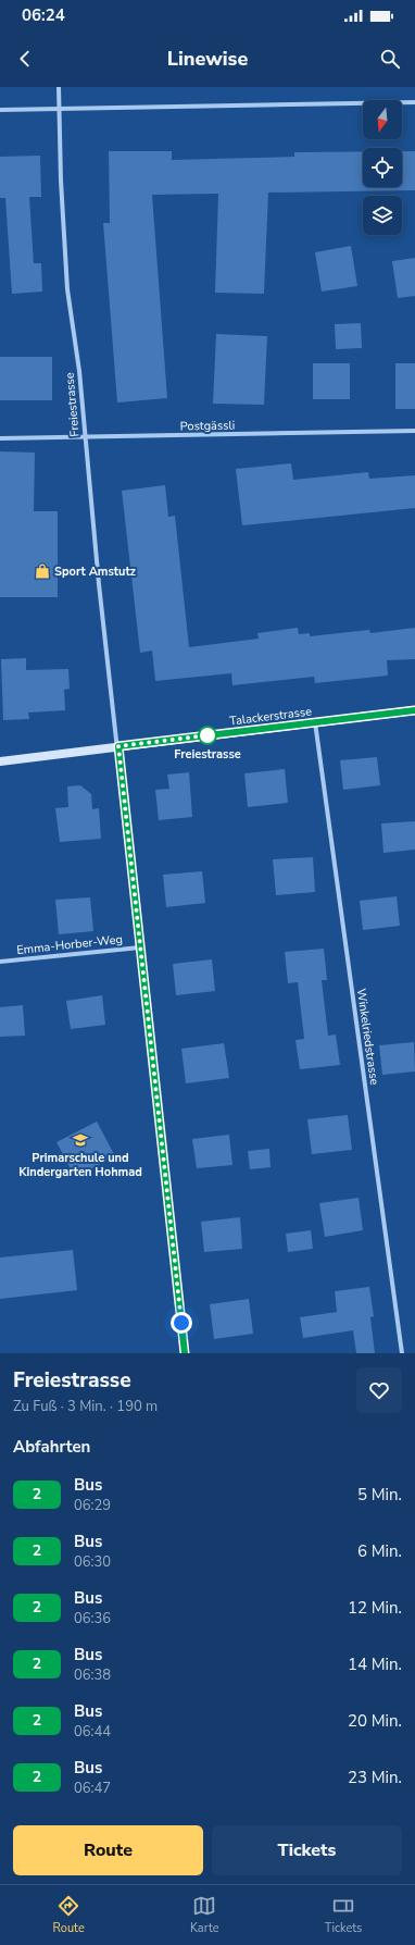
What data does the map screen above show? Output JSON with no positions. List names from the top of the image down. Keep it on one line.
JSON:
{"streets":{"main road":["Talackerstrasse"],"street":["Freiestrasse","Postgässli","Emma-Horber-Weg","Winkelriedstrasse"]},"crossings":[["Freiestrasse","Postgässli"],["Freiestrasse","Talackerstrasse"],["Freiestrasse","Emma-Horber-Weg"],["Talackerstrasse","Winkelriedstrasse"]],"places":{"shop":["Sport Amstutz"],"other":["Freiestrasse"],"school or university":["Primarschule und Kindergarten Hohmad"]},"lines":["bus line 2"],"north":"bottom","page":{"status":"06:24","header":"Linewise","heading":[["Freiestrasse","Zu Fuß · 3 Min. · 190 m"],"Abfahrten"],"list":[{"mark":"2","name":"Bus","note":"06:29","value":"5 Min."},{"mark":"2","name":"Bus","note":"06:30","value":"6 Min."},{"mark":"2","name":"Bus","note":"06:36","value":"12 Min."},{"mark":"2","name":"Bus","note":"06:38","value":"14 Min."},{"mark":"2","name":"Bus","note":"06:44","value":"20 Min."},{"mark":"2","name":"Bus","note":"06:47","value":"23 Min."}],"buttons":["Route","Tickets"],"tabs":["Route","Karte","Tickets"]}}
